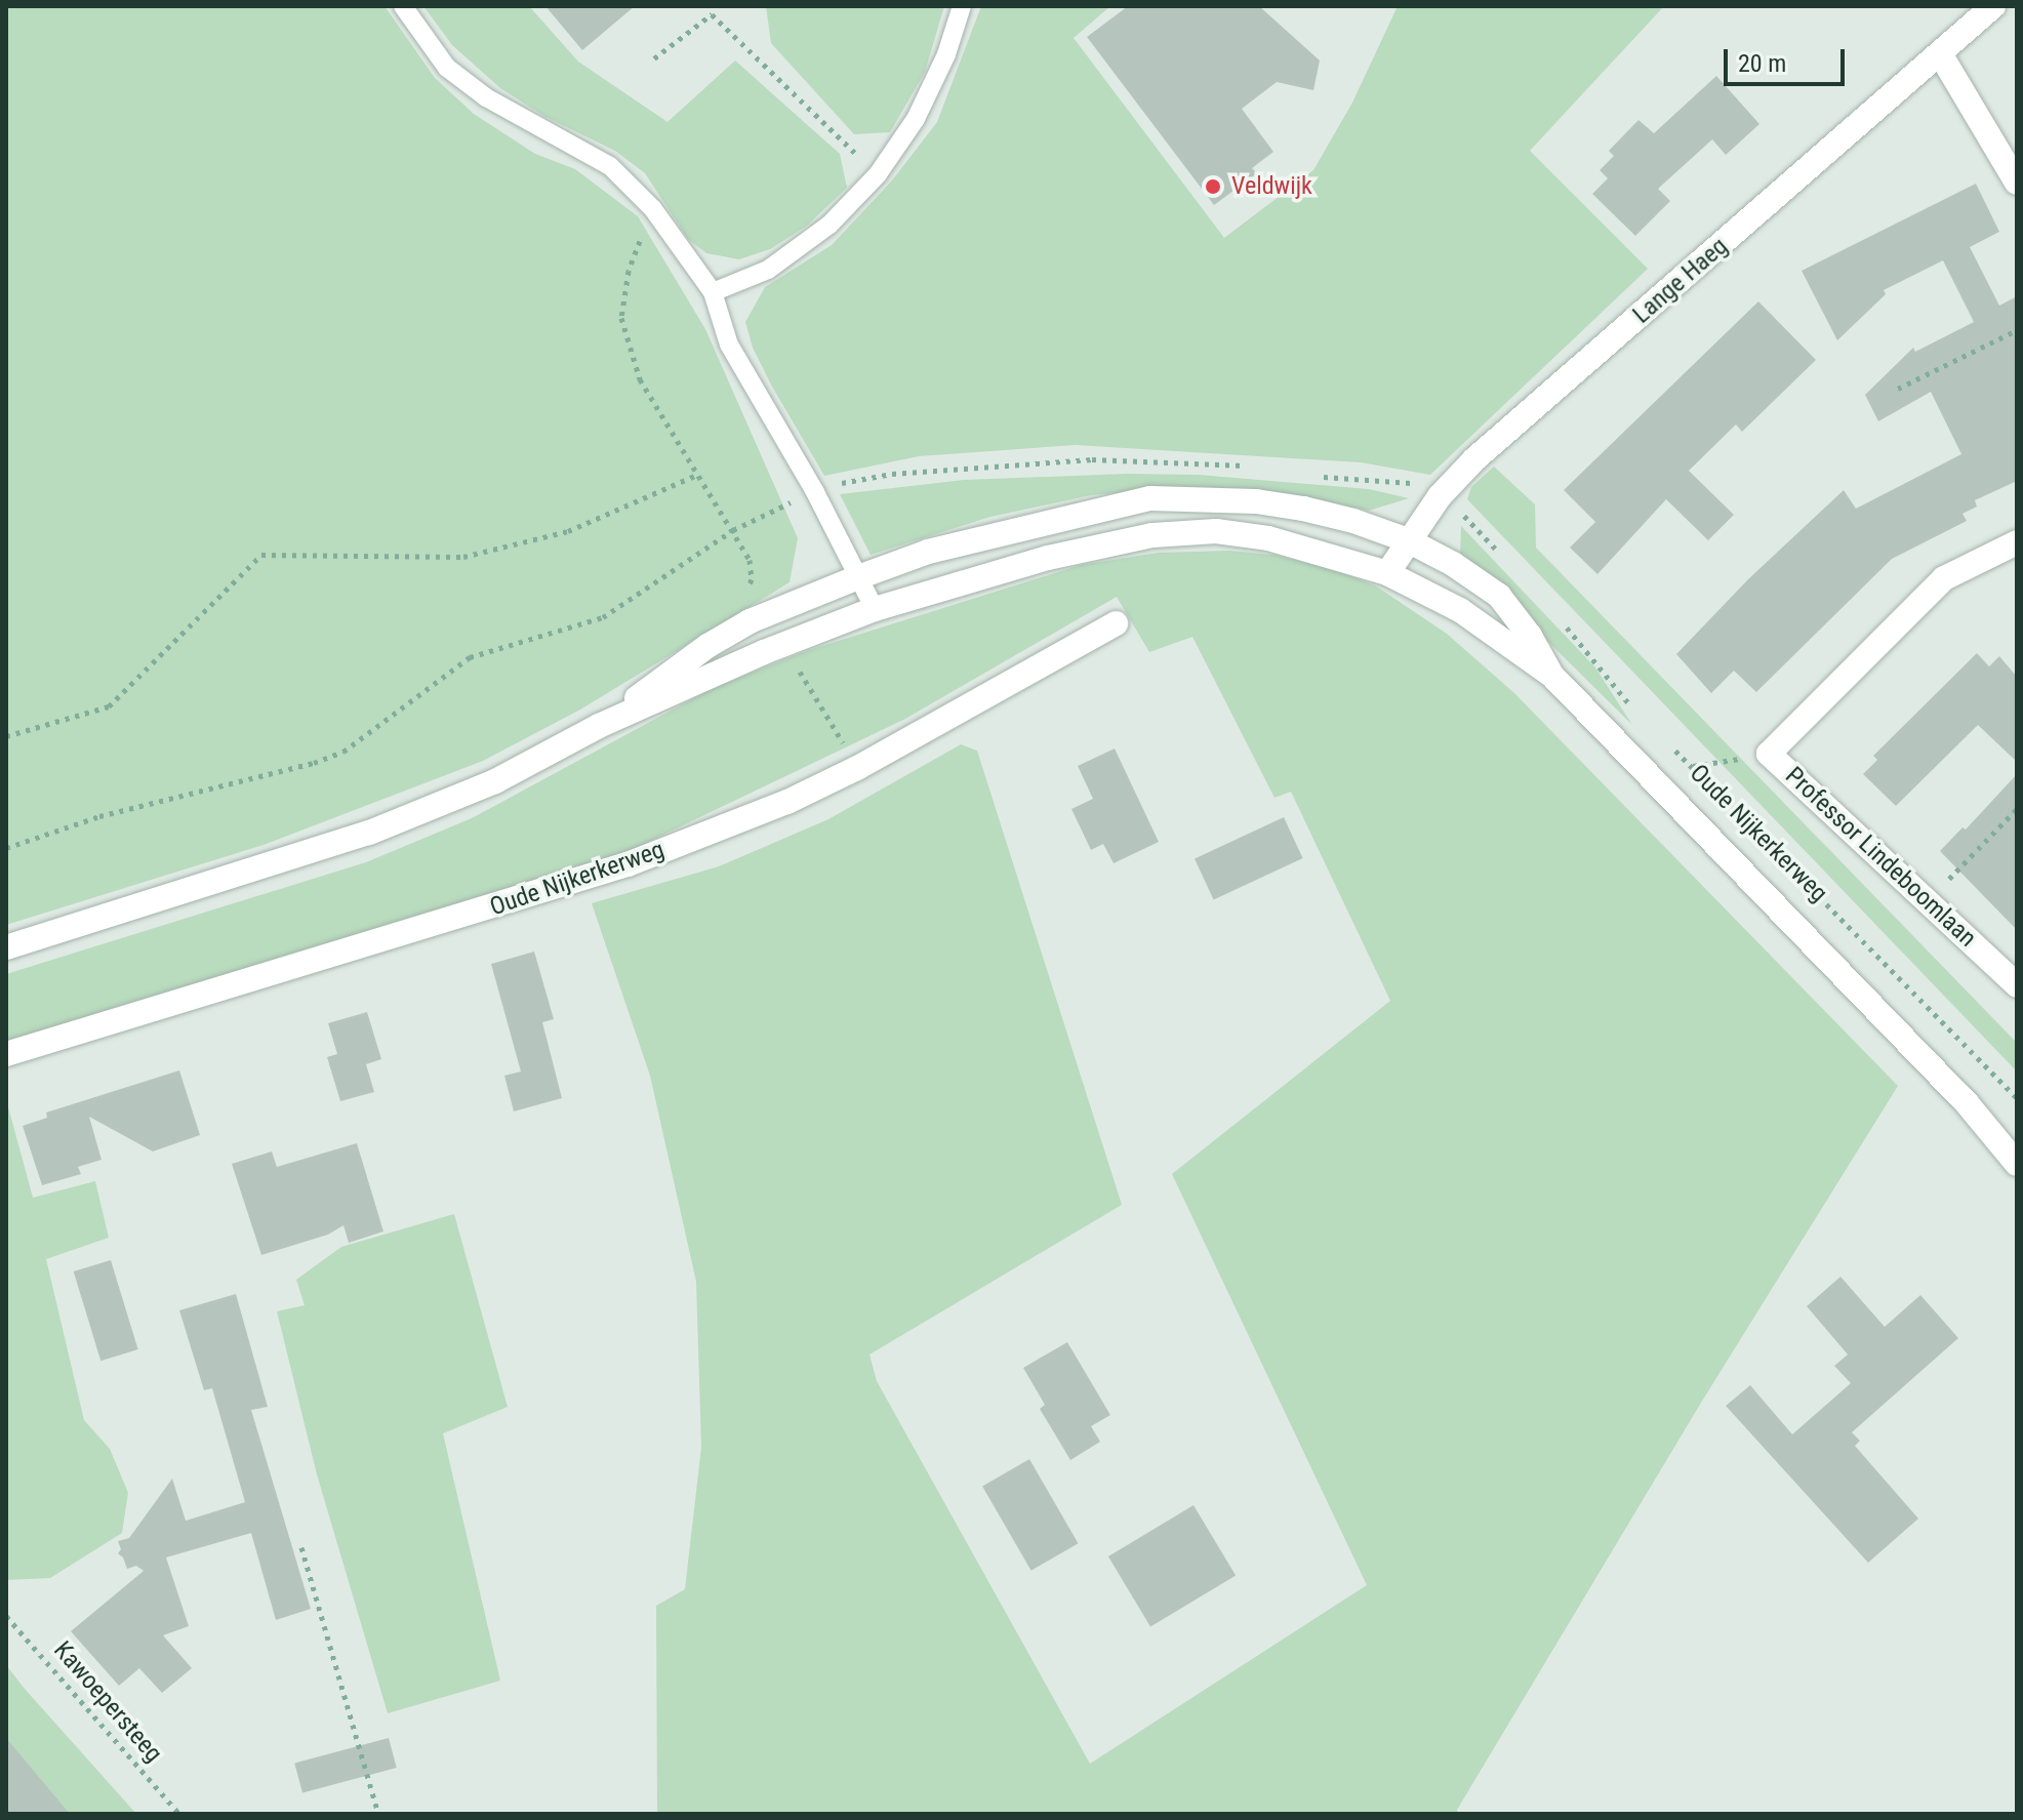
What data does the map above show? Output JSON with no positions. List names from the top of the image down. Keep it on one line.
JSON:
{"streets":{"street":["Lange Haeg","Oude Nijkerkerweg","Professor Lindeboomlaan"],"path":["Kawoepersteeg"]},"crossings":[["Lange Haeg","Oude Nijkerkerweg"]],"places":["Veldwijk"],"scale_bar":"20 m"}
